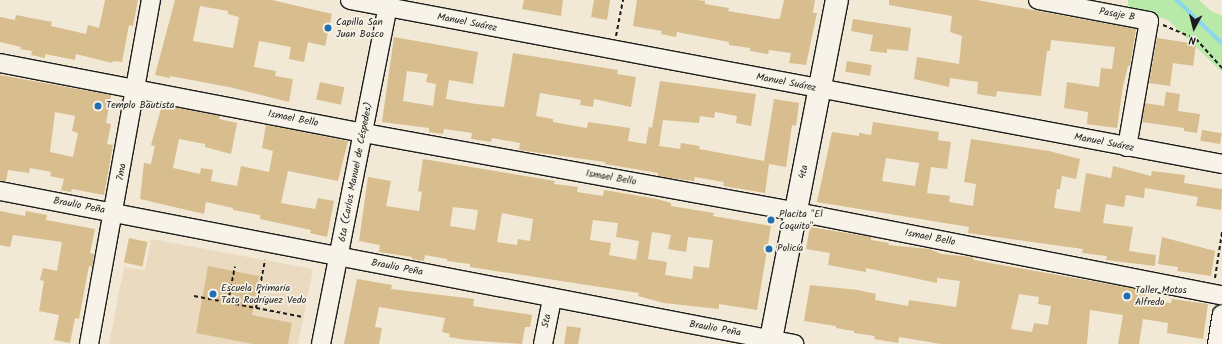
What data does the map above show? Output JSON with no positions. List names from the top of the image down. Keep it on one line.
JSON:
{"streets":{"main road":["4ta"],"street":["Pasaje B","Manuel Suárez","Ismael Bello","7ma","6ta (Carlos Manuel de Céspedes)","Braulio Peña","5ta"]},"crossings":[["Manuel Suárez","6ta (Carlos Manuel de Céspedes)"],["Manuel Suárez","4ta"],["Ismael Bello","7ma"],["Ismael Bello","6ta (Carlos Manuel de Céspedes)"],["Ismael Bello","4ta"],["7ma","Braulio Peña"],["6ta (Carlos Manuel de Céspedes)","Braulio Peña"],["4ta","Braulio Peña"],["Braulio Peña","5ta"]],"places":["Capilla San Juan Bosco","Templo Bautista","Placita \"El Coquito\"","Policía","Escuela Primaria Tato Rodríguez Vedo","Taller Motos Alfredo"],"north":"bottom"}
